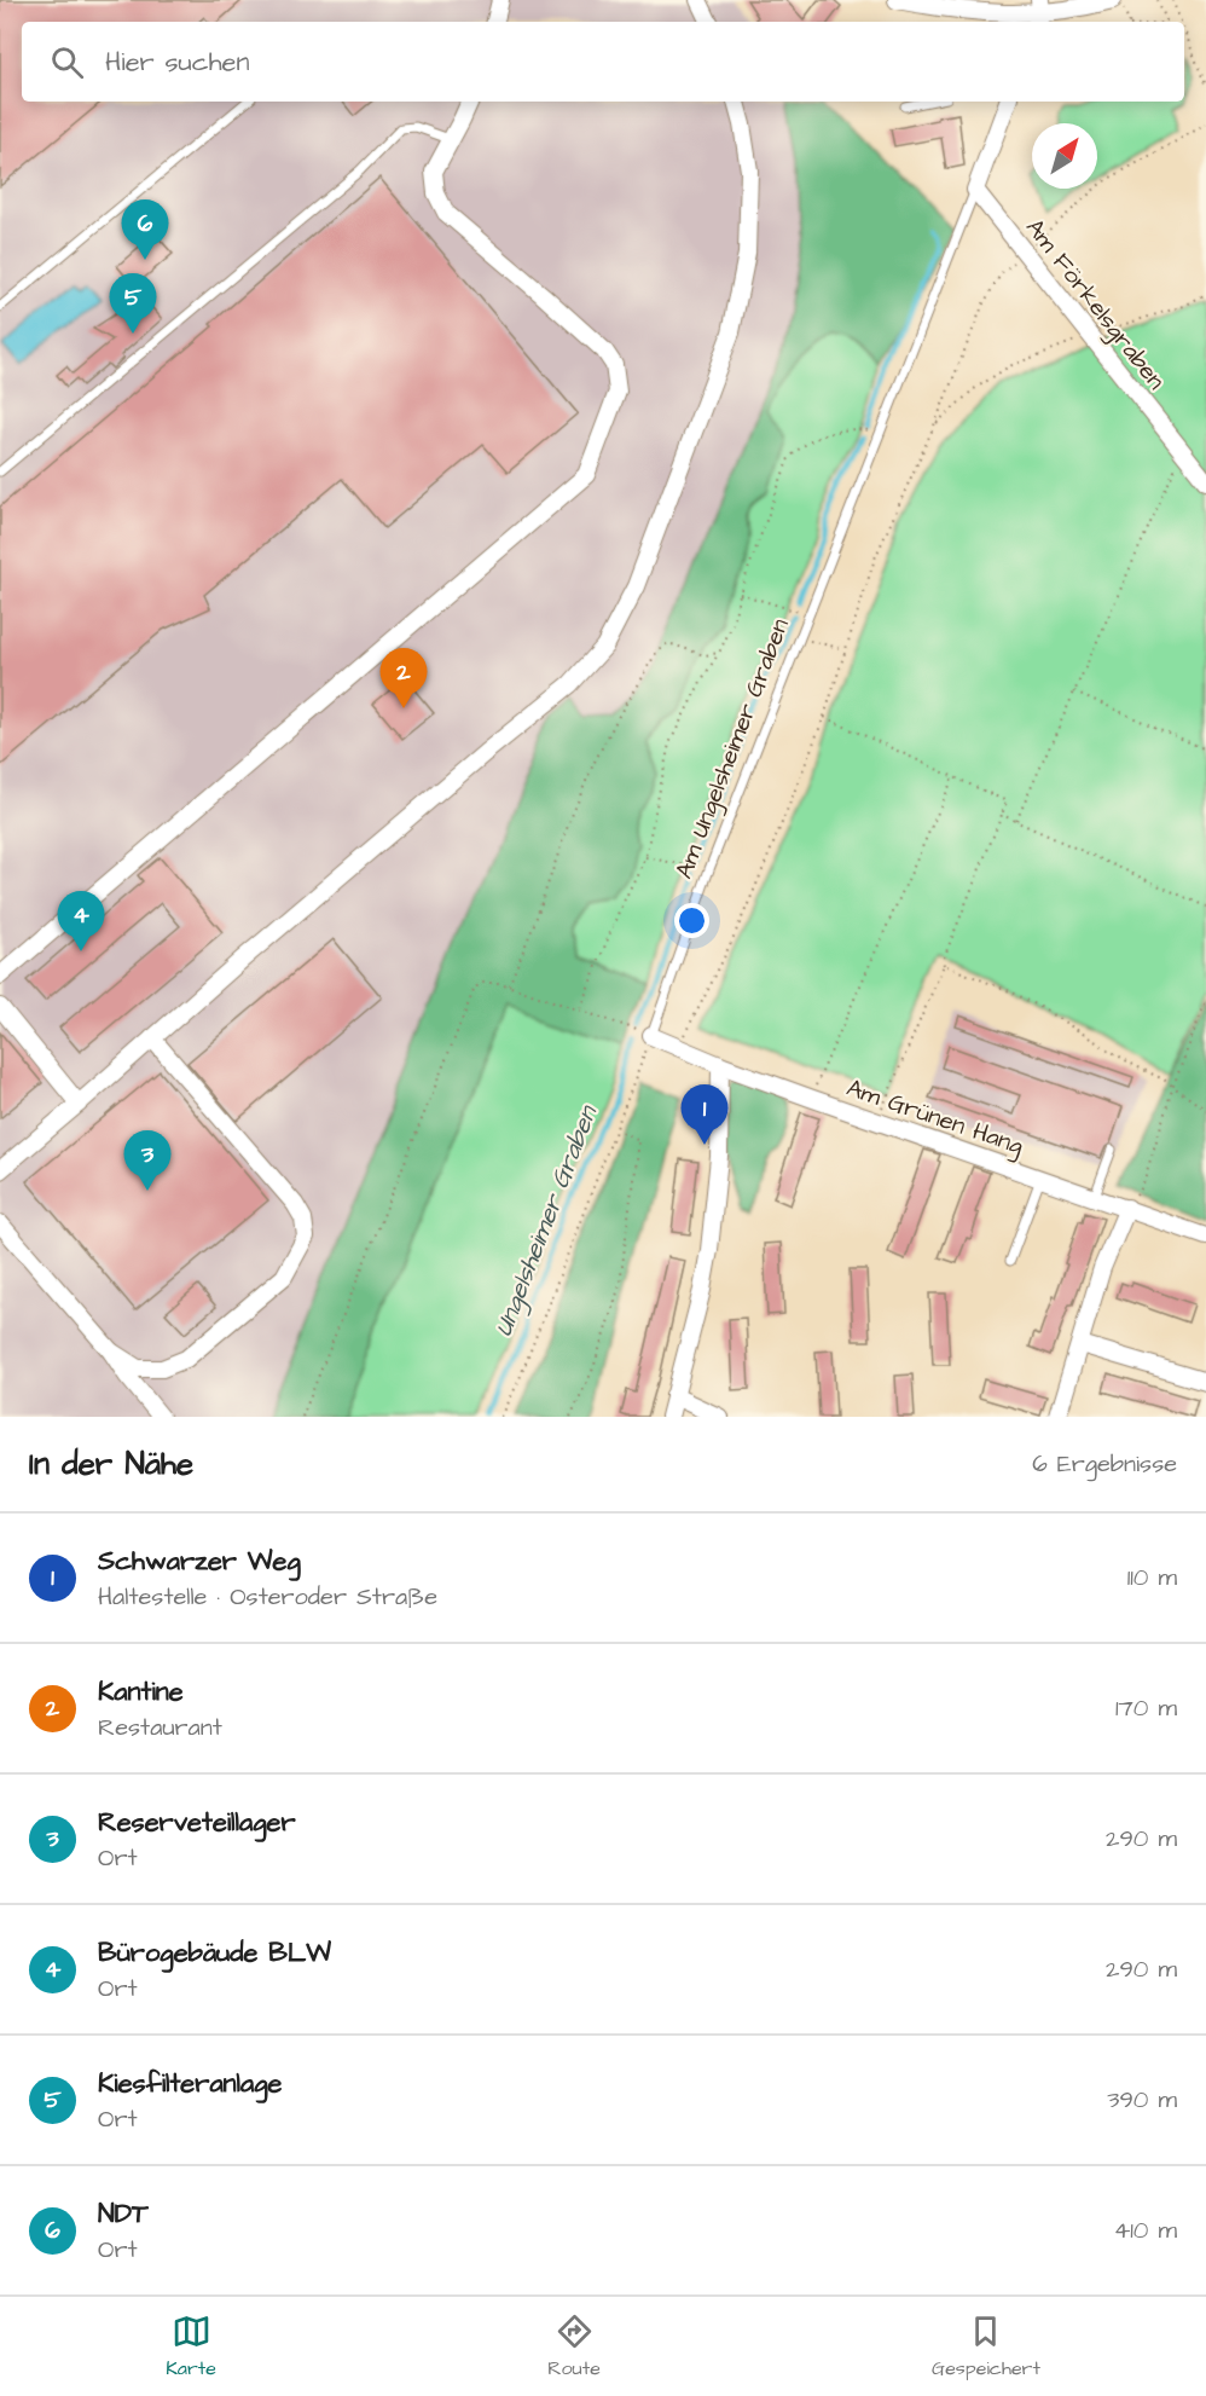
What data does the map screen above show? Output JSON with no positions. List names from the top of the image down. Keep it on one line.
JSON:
{"streets":{"street":["Am Förkelsgraben","Am Ungelsheimer Graben","Am Grünen Hang"]},"crossings":[["Am Förkelsgraben","Am Ungelsheimer Graben"],["Am Ungelsheimer Graben","Am Grünen Hang"]],"water":["Ungelsheimer Graben"],"north":"top right","page":{"search":"Hier suchen","pins":["6","5","2","4","1","3"],"heading":["In der Nähe","6 Ergebnisse"],"list":[{"mark":"1","name":"Schwarzer Weg","note":"Haltestelle · Osteroder Straße","value":"110 m"},{"mark":"2","name":"Kantine","note":"Restaurant","value":"170 m"},{"mark":"3","name":"Reserveteillager","note":"Ort","value":"290 m"},{"mark":"4","name":"Bürogebäude BLW","note":"Ort","value":"290 m"},{"mark":"5","name":"Kiesfilteranlage","note":"Ort","value":"390 m"},{"mark":"6","name":"NDT","note":"Ort","value":"410 m"}],"nav":["Karte","Route","Gespeichert"]}}
